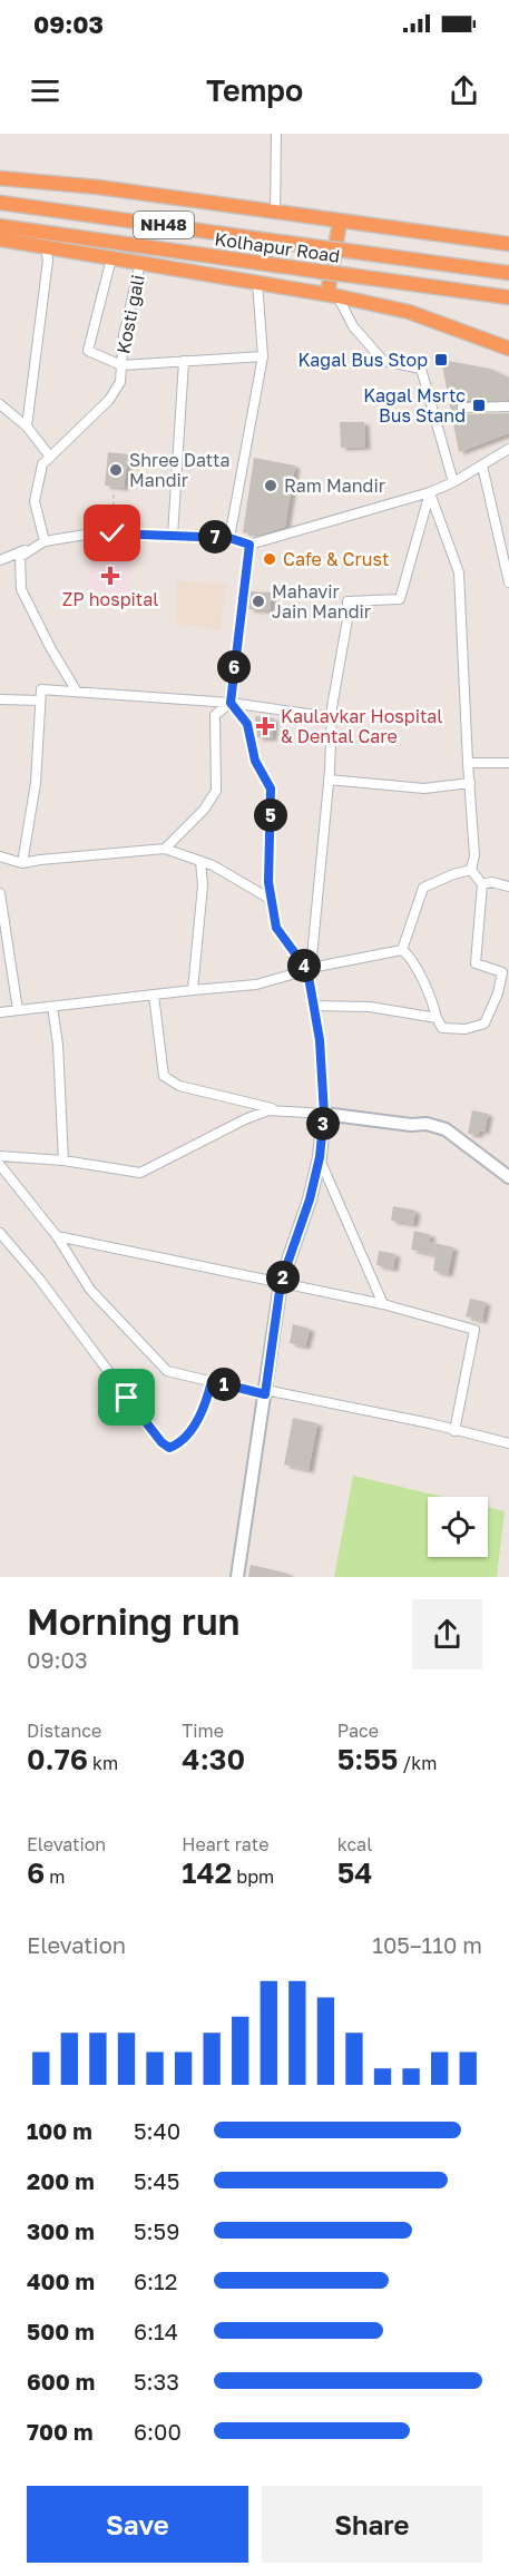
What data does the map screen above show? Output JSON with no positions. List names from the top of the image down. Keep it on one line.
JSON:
{"streets":{"highway":["NH48","Kolhapur Road"],"street":["Kosti gali"]},"places":{"transit":["Kagal Bus Stop","Kagal Msrtc Bus Stand"],"other":["Shree Datta Mandir","Ram Mandir","Cafe & Crust","Mahavir Jain Mandir"],"health":["ZP hospital","Kaulavkar Hospital & Dental Care"]},"page":{"status":"09:03","header":"Tempo","pins":["7","6","5","4","3","2","1"],"heading":["Morning run","09:03"],"stats":[["Distance","0.76 km"],["Time","4:30"],["Pace","5:55 /km"],["Elevation","6 m"],["Heart rate","142 bpm"],["kcal","54"]],"chart":["Elevation","105–110 m"],"list":[{"name":"100 m","note":"5:40"},{"name":"200 m","note":"5:45"},{"name":"300 m","note":"5:59"},{"name":"400 m","note":"6:12"},{"name":"500 m","note":"6:14"},{"name":"600 m","note":"5:33"},{"name":"700 m","note":"6:00"}],"buttons":["Save","Share"]}}
